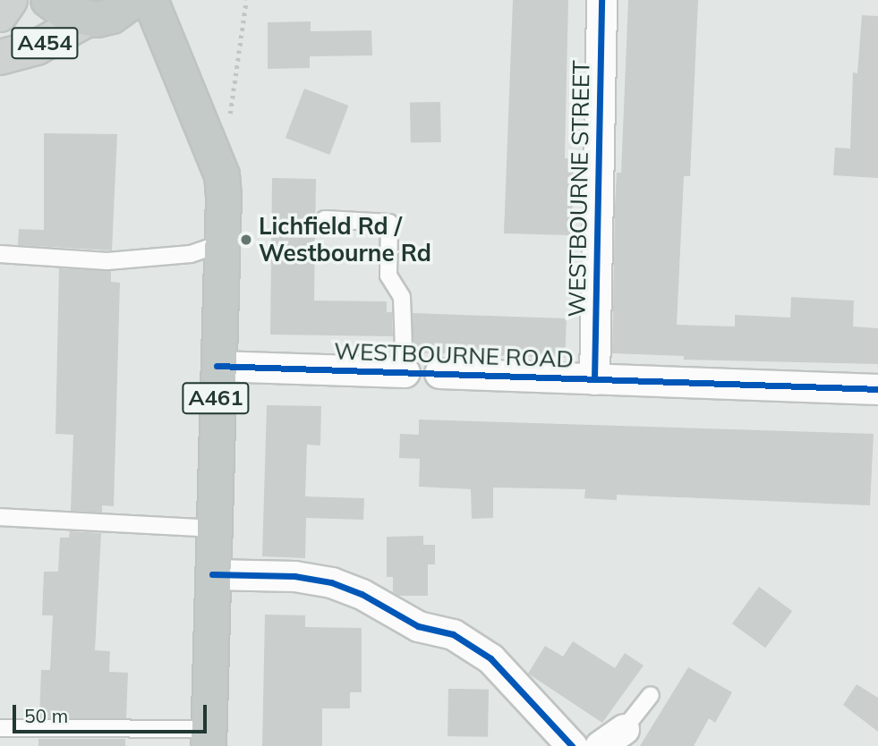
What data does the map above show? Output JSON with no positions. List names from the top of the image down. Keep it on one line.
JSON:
{"streets":{"highway":["A461"],"main road":["A454"],"street":["WESTBOURNE STREET","WESTBOURNE ROAD"]},"crossings":[["WESTBOURNE STREET","WESTBOURNE ROAD"],["WESTBOURNE ROAD","A461"]],"places":["Lichfield Rd / Westbourne Rd"],"scale_bar":"50 m"}
